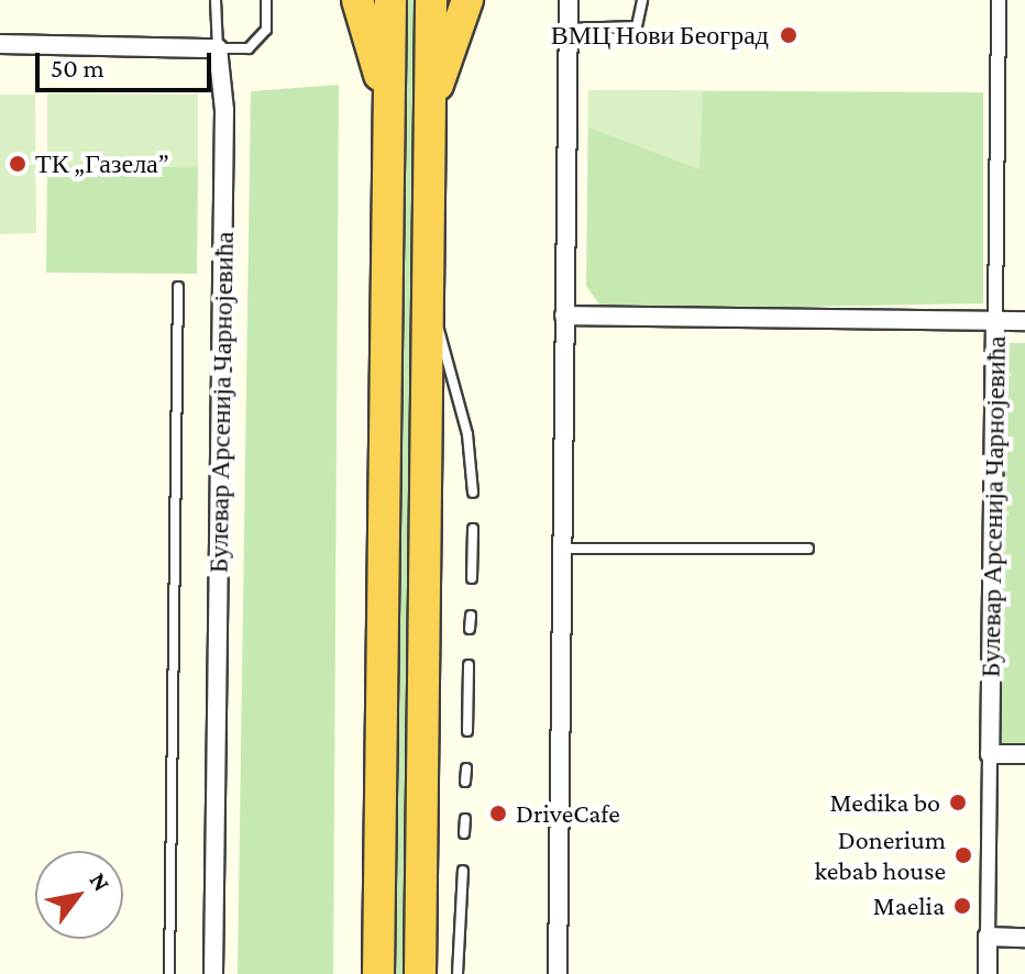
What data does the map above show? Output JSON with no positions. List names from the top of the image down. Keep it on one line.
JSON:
{"streets":{"street":["Булевар Арсенија Чарнојевића"]},"places":["ВМЦ Нови Београд","ТК „Газела”","Medika bo","DriveCafe","Donerium kebab house","Maelia"],"scale_bar":"50 m","north":"top right"}
